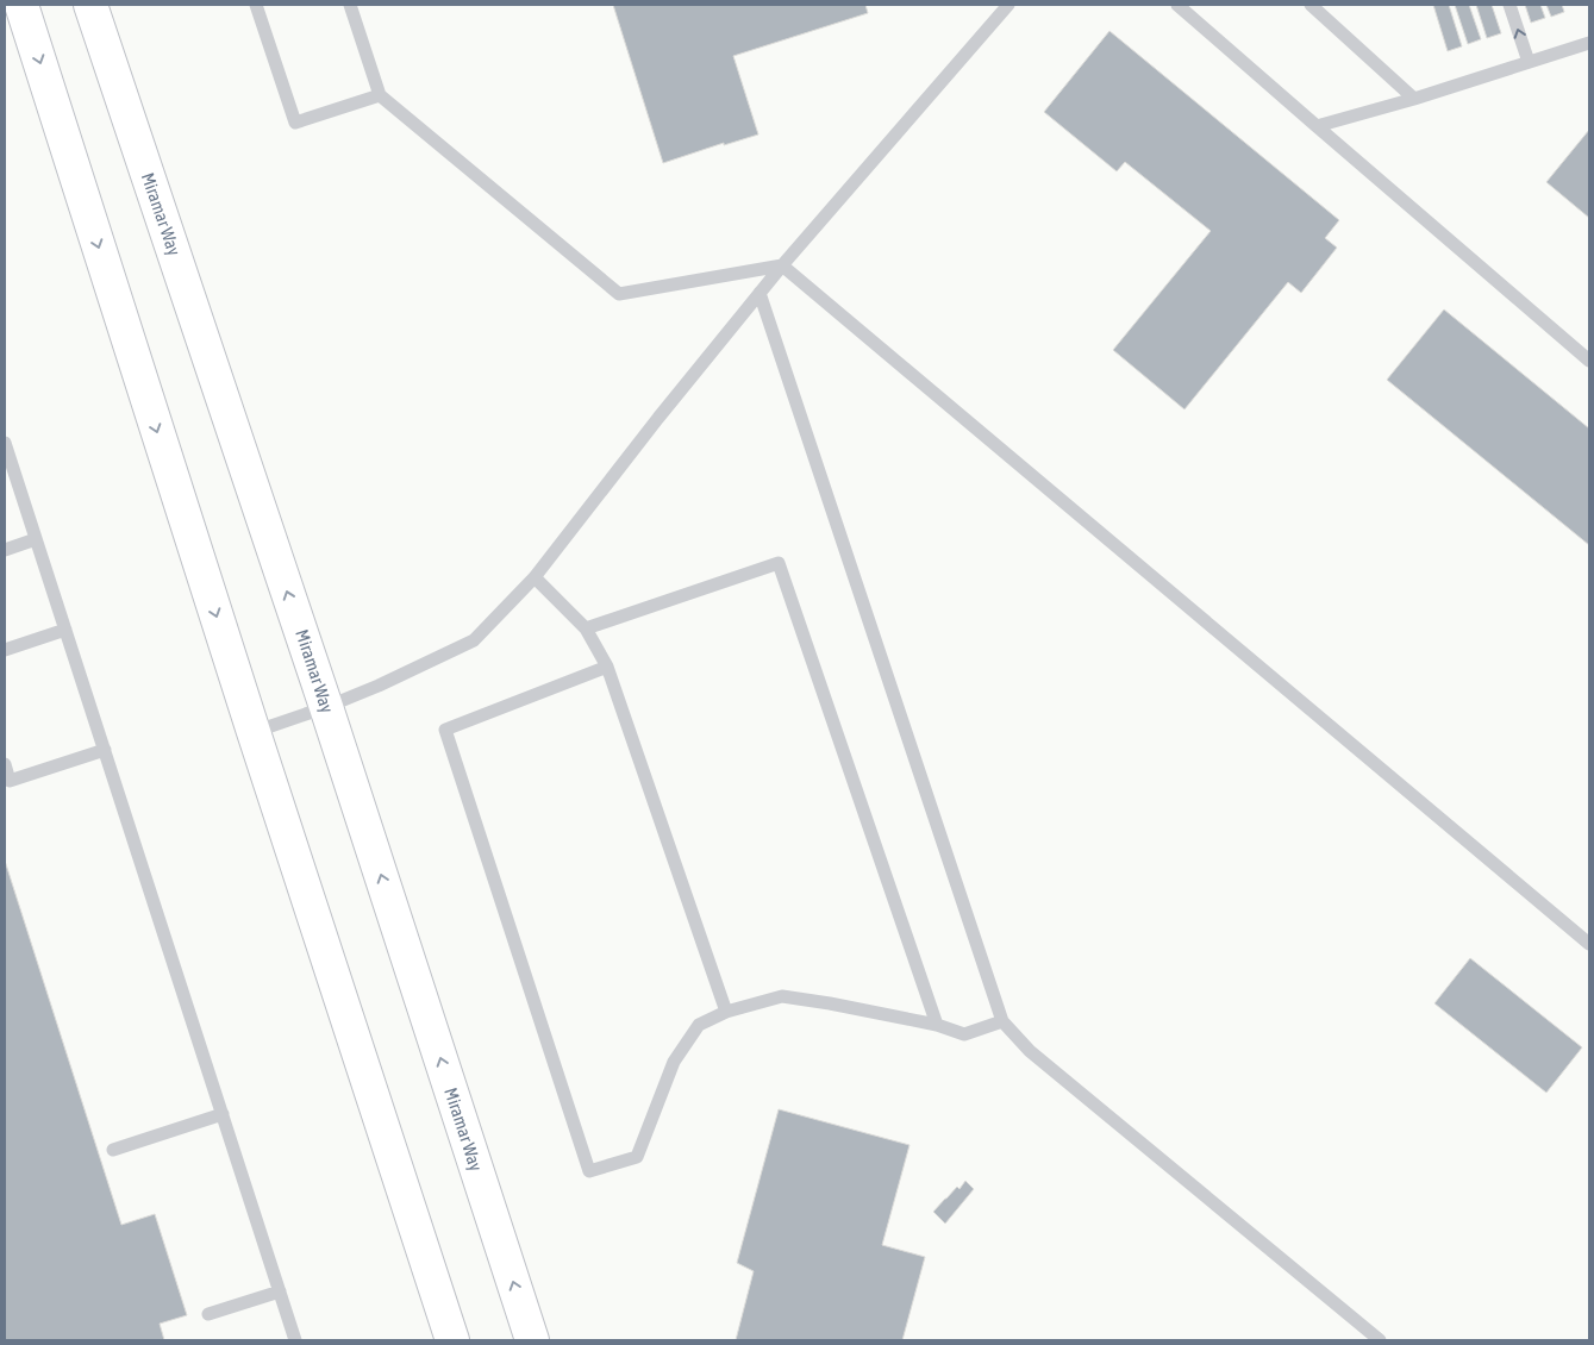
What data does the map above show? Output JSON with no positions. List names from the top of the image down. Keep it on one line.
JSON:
{"streets":{"main road":["Miramar Way"]}}
